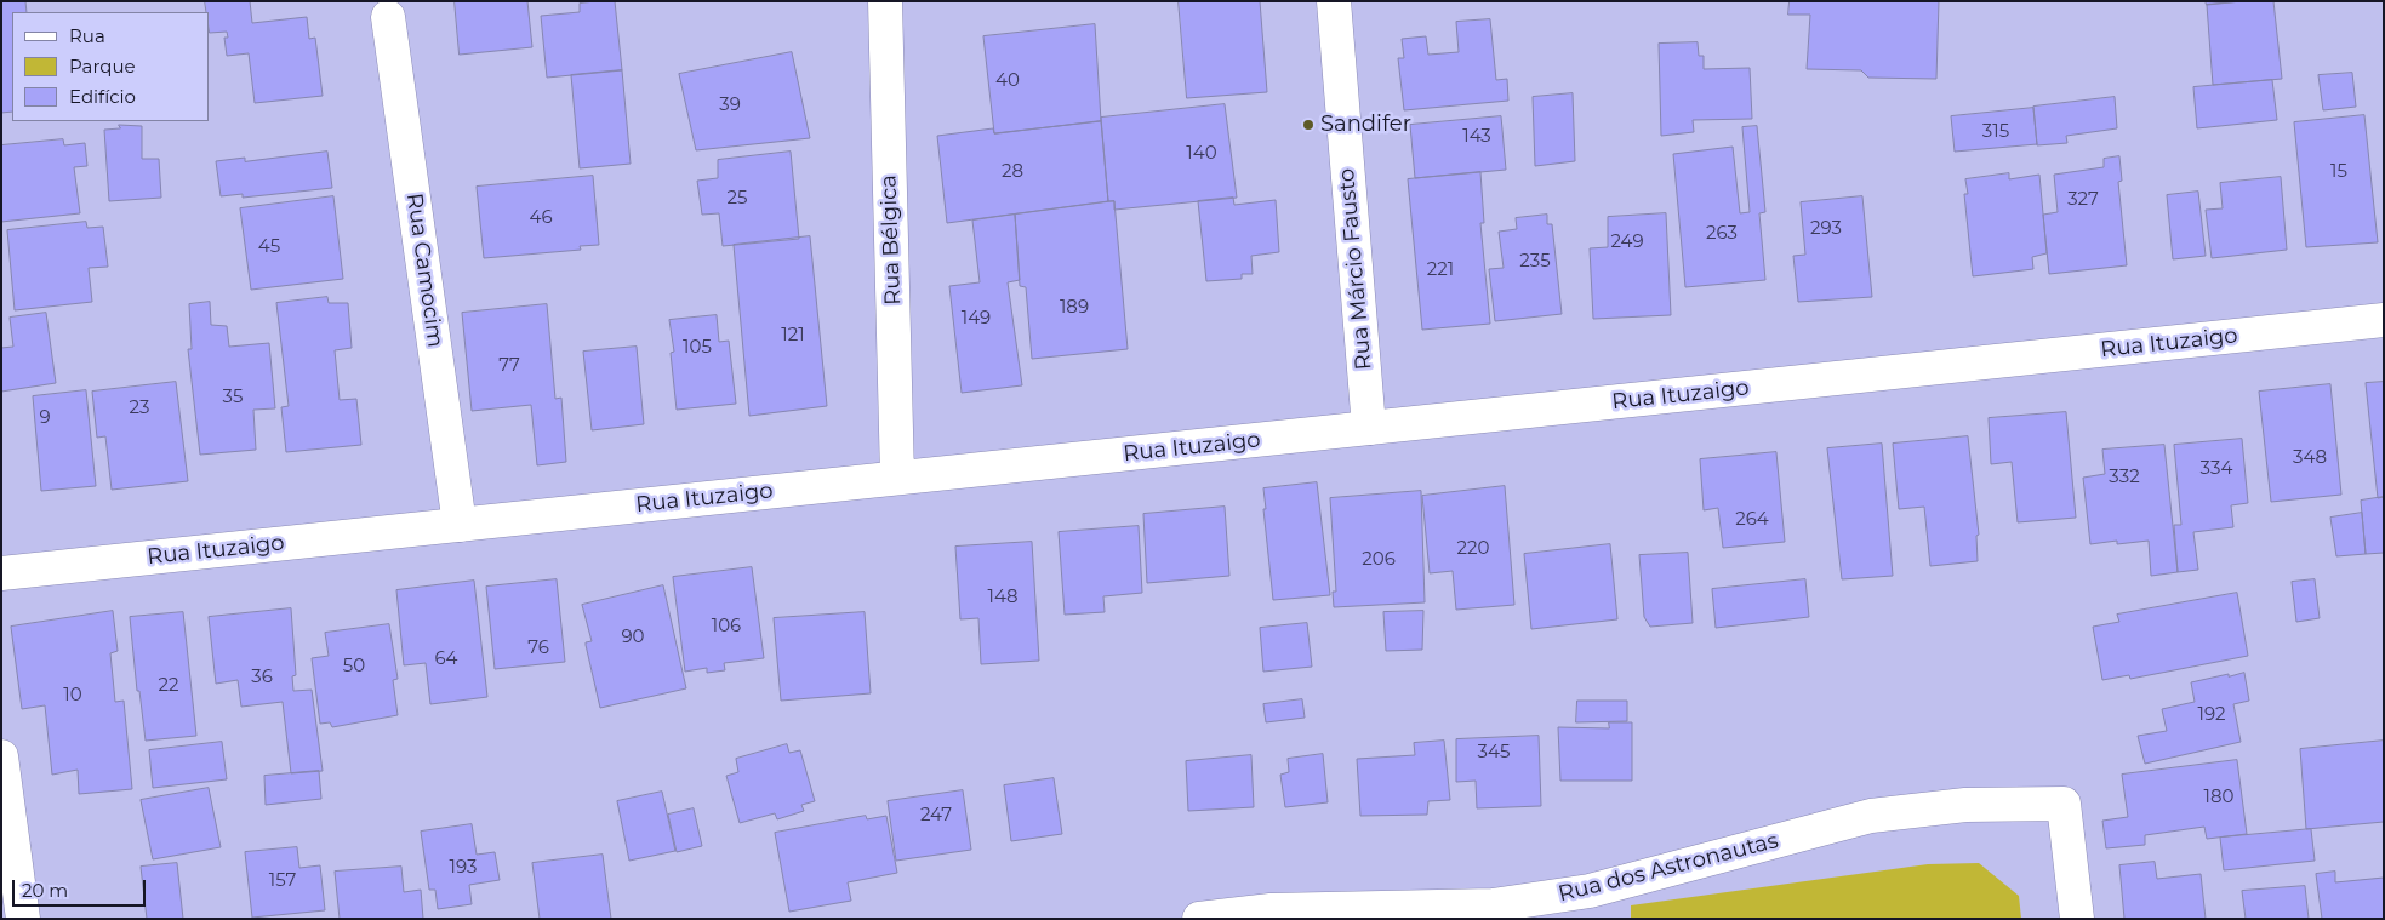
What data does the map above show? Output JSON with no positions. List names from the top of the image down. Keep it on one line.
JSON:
{"streets":{"street":["Rua Bélgica","Rua Márcio Fausto","Rua Camocim","Rua Ituzaigo","Rua dos Astronautas"]},"crossings":[["Rua Bélgica","Rua Ituzaigo"],["Rua Márcio Fausto","Rua Ituzaigo"],["Rua Camocim","Rua Ituzaigo"]],"places":["Sandifer"],"house_numbers":["40","39","315","143","140","28","15","25","327","46","293","263","249","45","235","221","189","149","121","105","77","35","23","9","348","334","332","264","220","206","148","106","90","76","64","50","36","22","10","192","345","180","247","193","157"],"legend":["Rua","Parque","Edifício"],"scale_bar":"20 m"}
